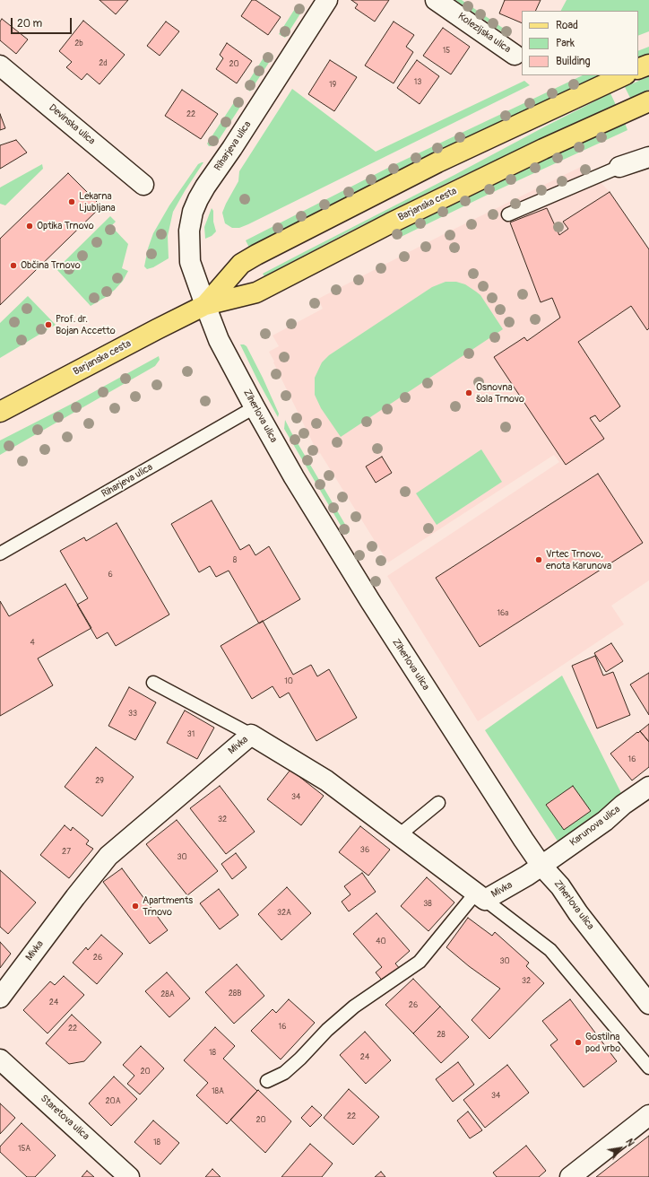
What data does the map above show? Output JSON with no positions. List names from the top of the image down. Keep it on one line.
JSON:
{"streets":{"main road":["Barjanska cesta"],"street":["Kolezijska ulica","Devinska ulica","Riharjeva ulica","Ziherlova ulica","Mivka","Karunova ulica","Staretova ulica"]},"crossings":[["Riharjeva ulica","Barjanska cesta"],["Riharjeva ulica","Ziherlova ulica"],["Barjanska cesta","Ziherlova ulica"],["Ziherlova ulica","Mivka"],["Ziherlova ulica","Karunova ulica"],["Mivka","Karunova ulica"]],"places":["Lekarna Ljubljana","Optika Trnovo","Občina Trnovo","Prof. dr. Bojan Accetto","Osnovna šola Trnovo","Vrtec Trnovo, enota Karunova","Apartments Trnovo","Gostilna pod vrbo"],"house_numbers":["2b","15","2d","20","13","19","22","8","6","16a","4","10","33","31","16","29","34","32","36","27","30","38","32A","40","26","30","32","28B","28A","24","26","16","22","28","18","24","20","18A","34","20A","22","20","18","15A"],"legend":["Road","Park","Building"],"scale_bar":"20 m","north":"top right"}
